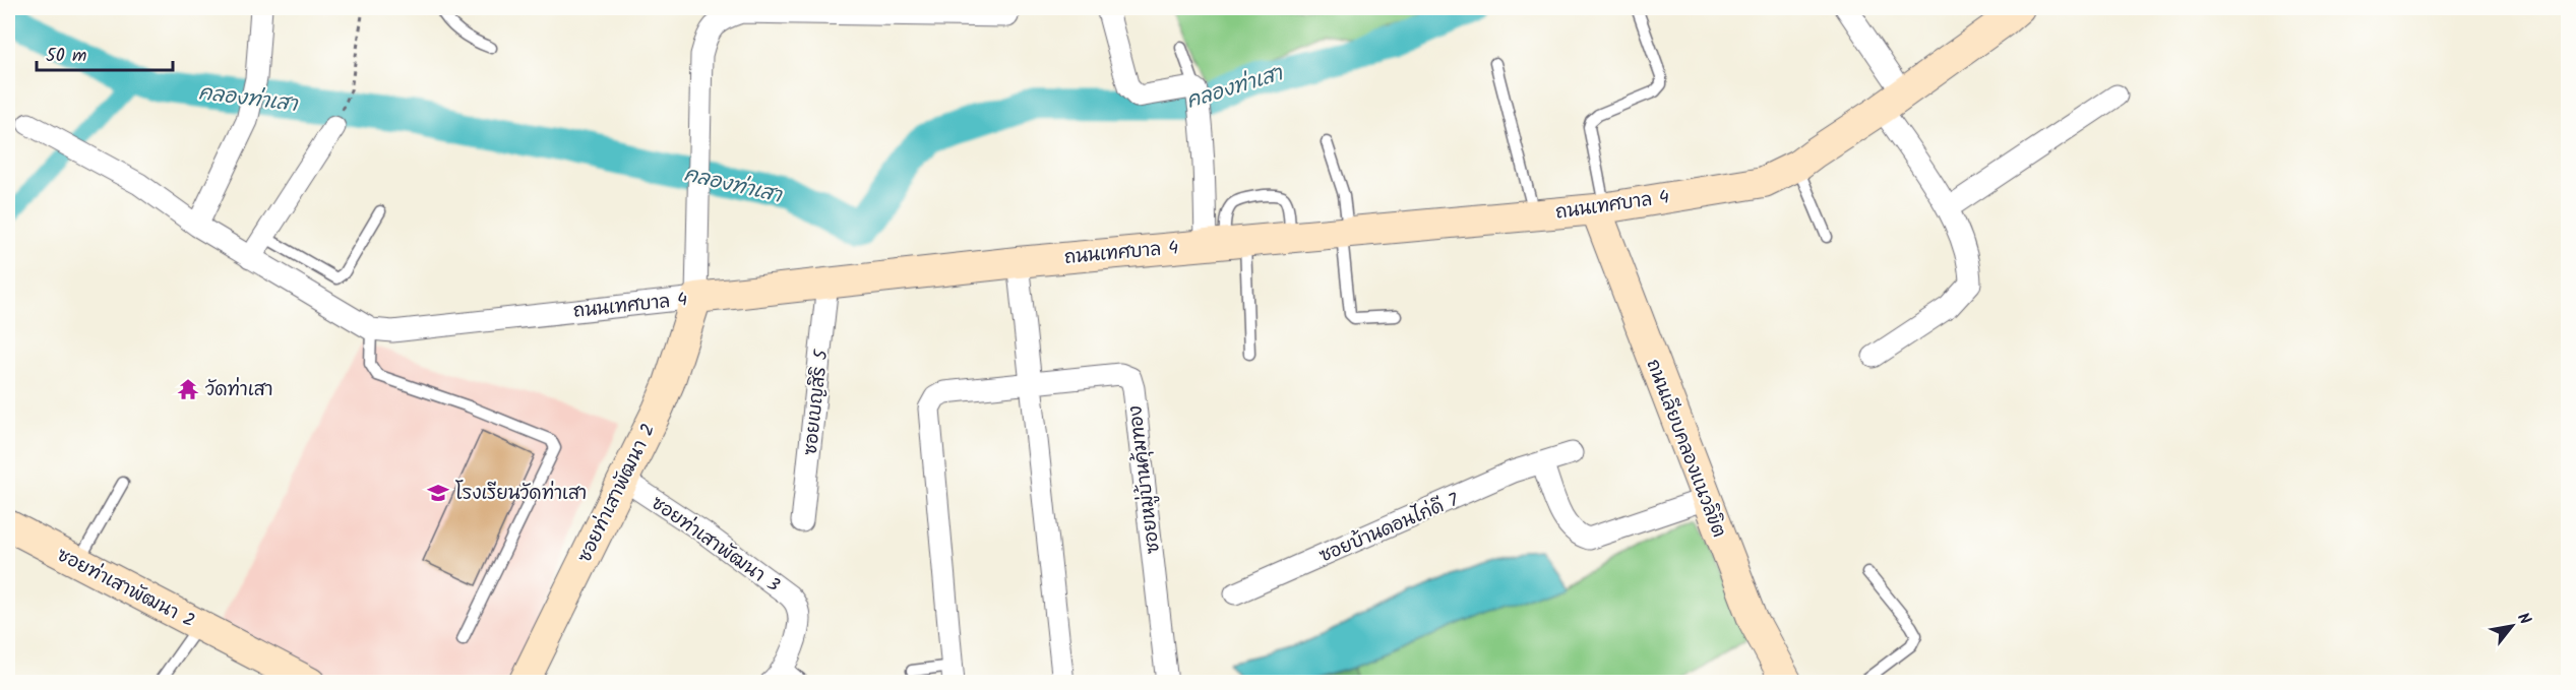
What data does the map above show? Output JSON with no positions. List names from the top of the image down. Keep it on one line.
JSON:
{"streets":{"street":["ถนนเทศบาล 4","ซอยเบญสิริ 5","ถนนเลียบคลองแนวลิขิต","ซอยหมู่บ้านคุ้มทอง","ซอยท่าเสาพัฒนา 2","ซอยบ้านดอนไก่ดี 7","ซอยท่าเสาพัฒนา 3"]},"crossings":[["ถนนเทศบาล 4","ซอยเบญสิริ 5"],["ถนนเทศบาล 4","ถนนเลียบคลองแนวลิขิต"],["ถนนเทศบาล 4","ซอยท่าเสาพัฒนา 2"],["ซอยท่าเสาพัฒนา 2","ซอยท่าเสาพัฒนา 3"]],"water":["คลองท่าเสา"],"places":{"temple":["วัดท่าเสา"],"school or university":["โรงเรียนวัดท่าเสา"]},"scale_bar":"50 m","north":"top right"}
